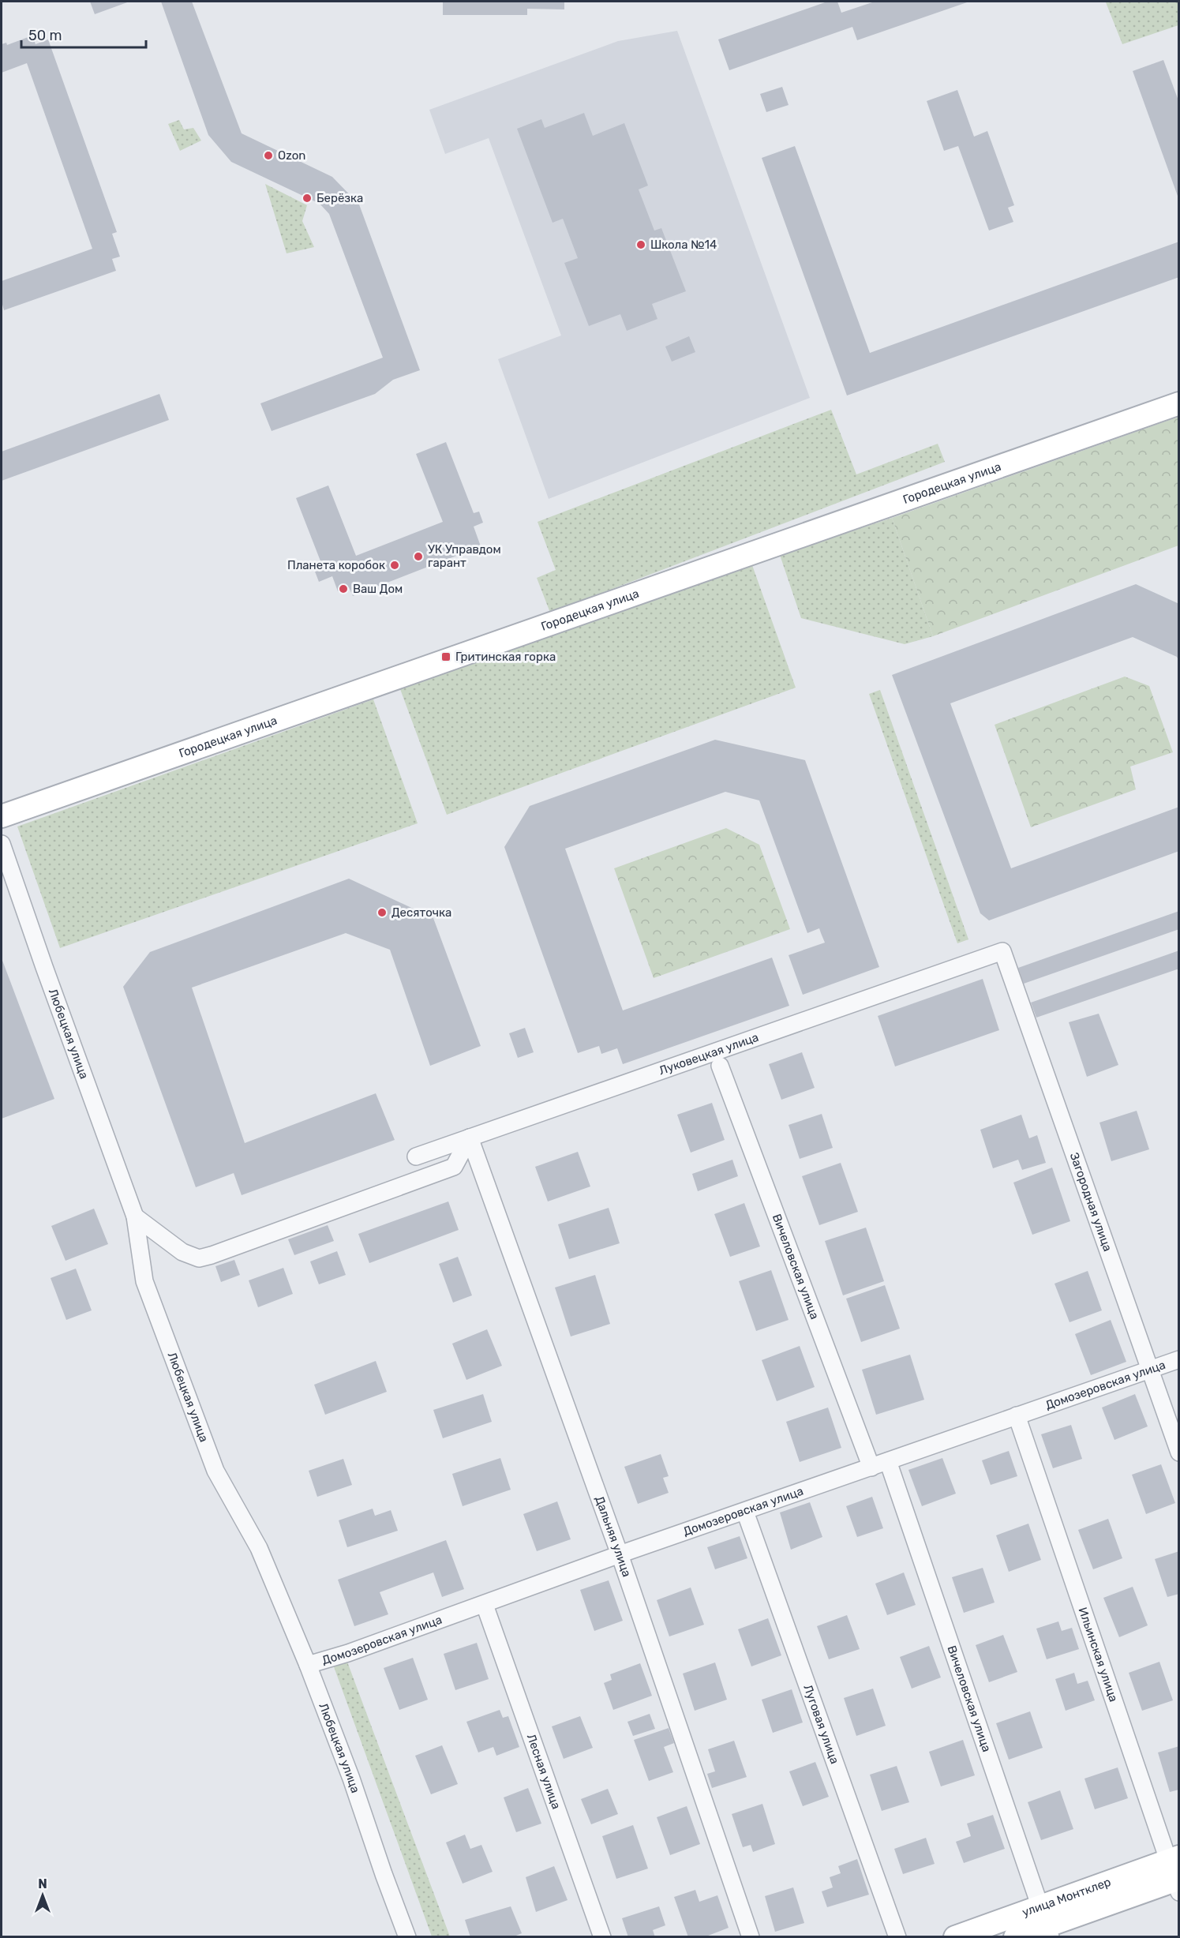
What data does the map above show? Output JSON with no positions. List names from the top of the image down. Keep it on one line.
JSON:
{"streets":{"street":["Городецкая улица","Любецкая улица","Луковецкая улица","Загородная улица","Вичеловская улица","Домозеровская улица","Дальняя улица","Ильинская улица","Луговая улица","Лесная улица","улица Монтклер"]},"crossings":[["Любецкая улица","Домозеровская улица"],["Луковецкая улица","Загородная улица"],["Луковецкая улица","Дальняя улица"],["Загородная улица","Домозеровская улица"],["Вичеловская улица","Домозеровская улица"],["Вичеловская улица","улица Монтклер"],["Домозеровская улица","Дальняя улица"],["Домозеровская улица","Ильинская улица"],["Домозеровская улица","Луговая улица"],["Домозеровская улица","Лесная улица"],["Ильинская улица","улица Монтклер"]],"places":{"other":["Ozon","Берёзка","Школа №14","УК Управдом гарант","Планета коробок","Ваш Дом","Десяточка"],"transit":["Гритинская горка"]},"scale_bar":"50 m","north":"top"}
